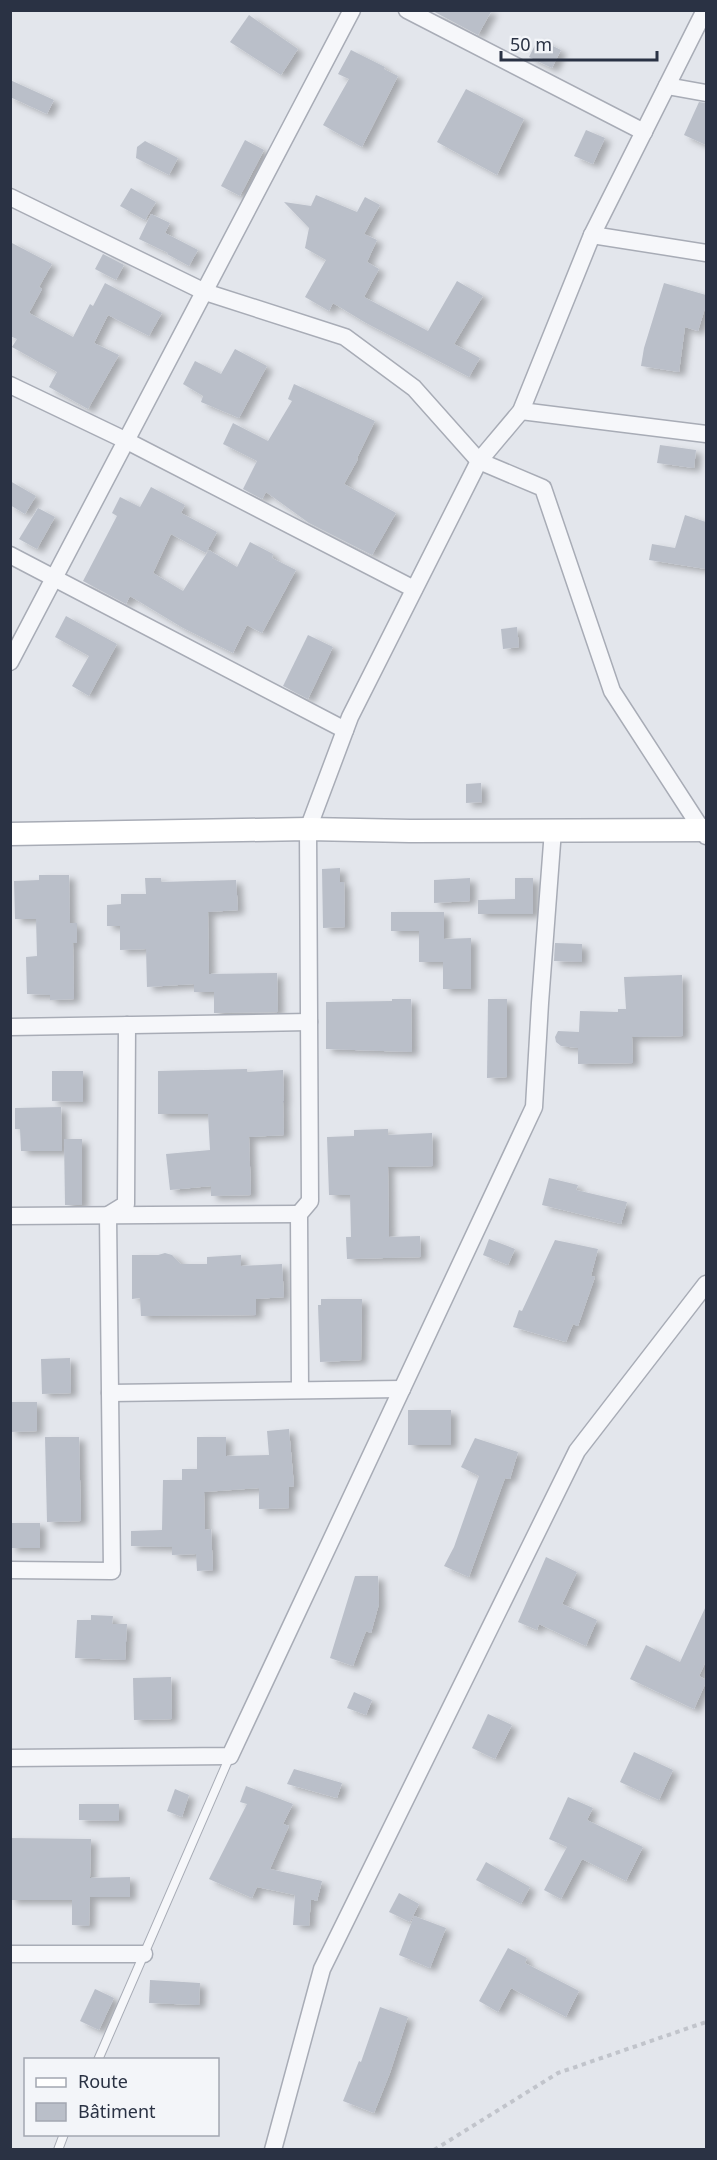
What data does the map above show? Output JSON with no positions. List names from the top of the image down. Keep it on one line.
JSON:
{"legend":["Route","Bâtiment"],"scale_bar":"50 m"}
